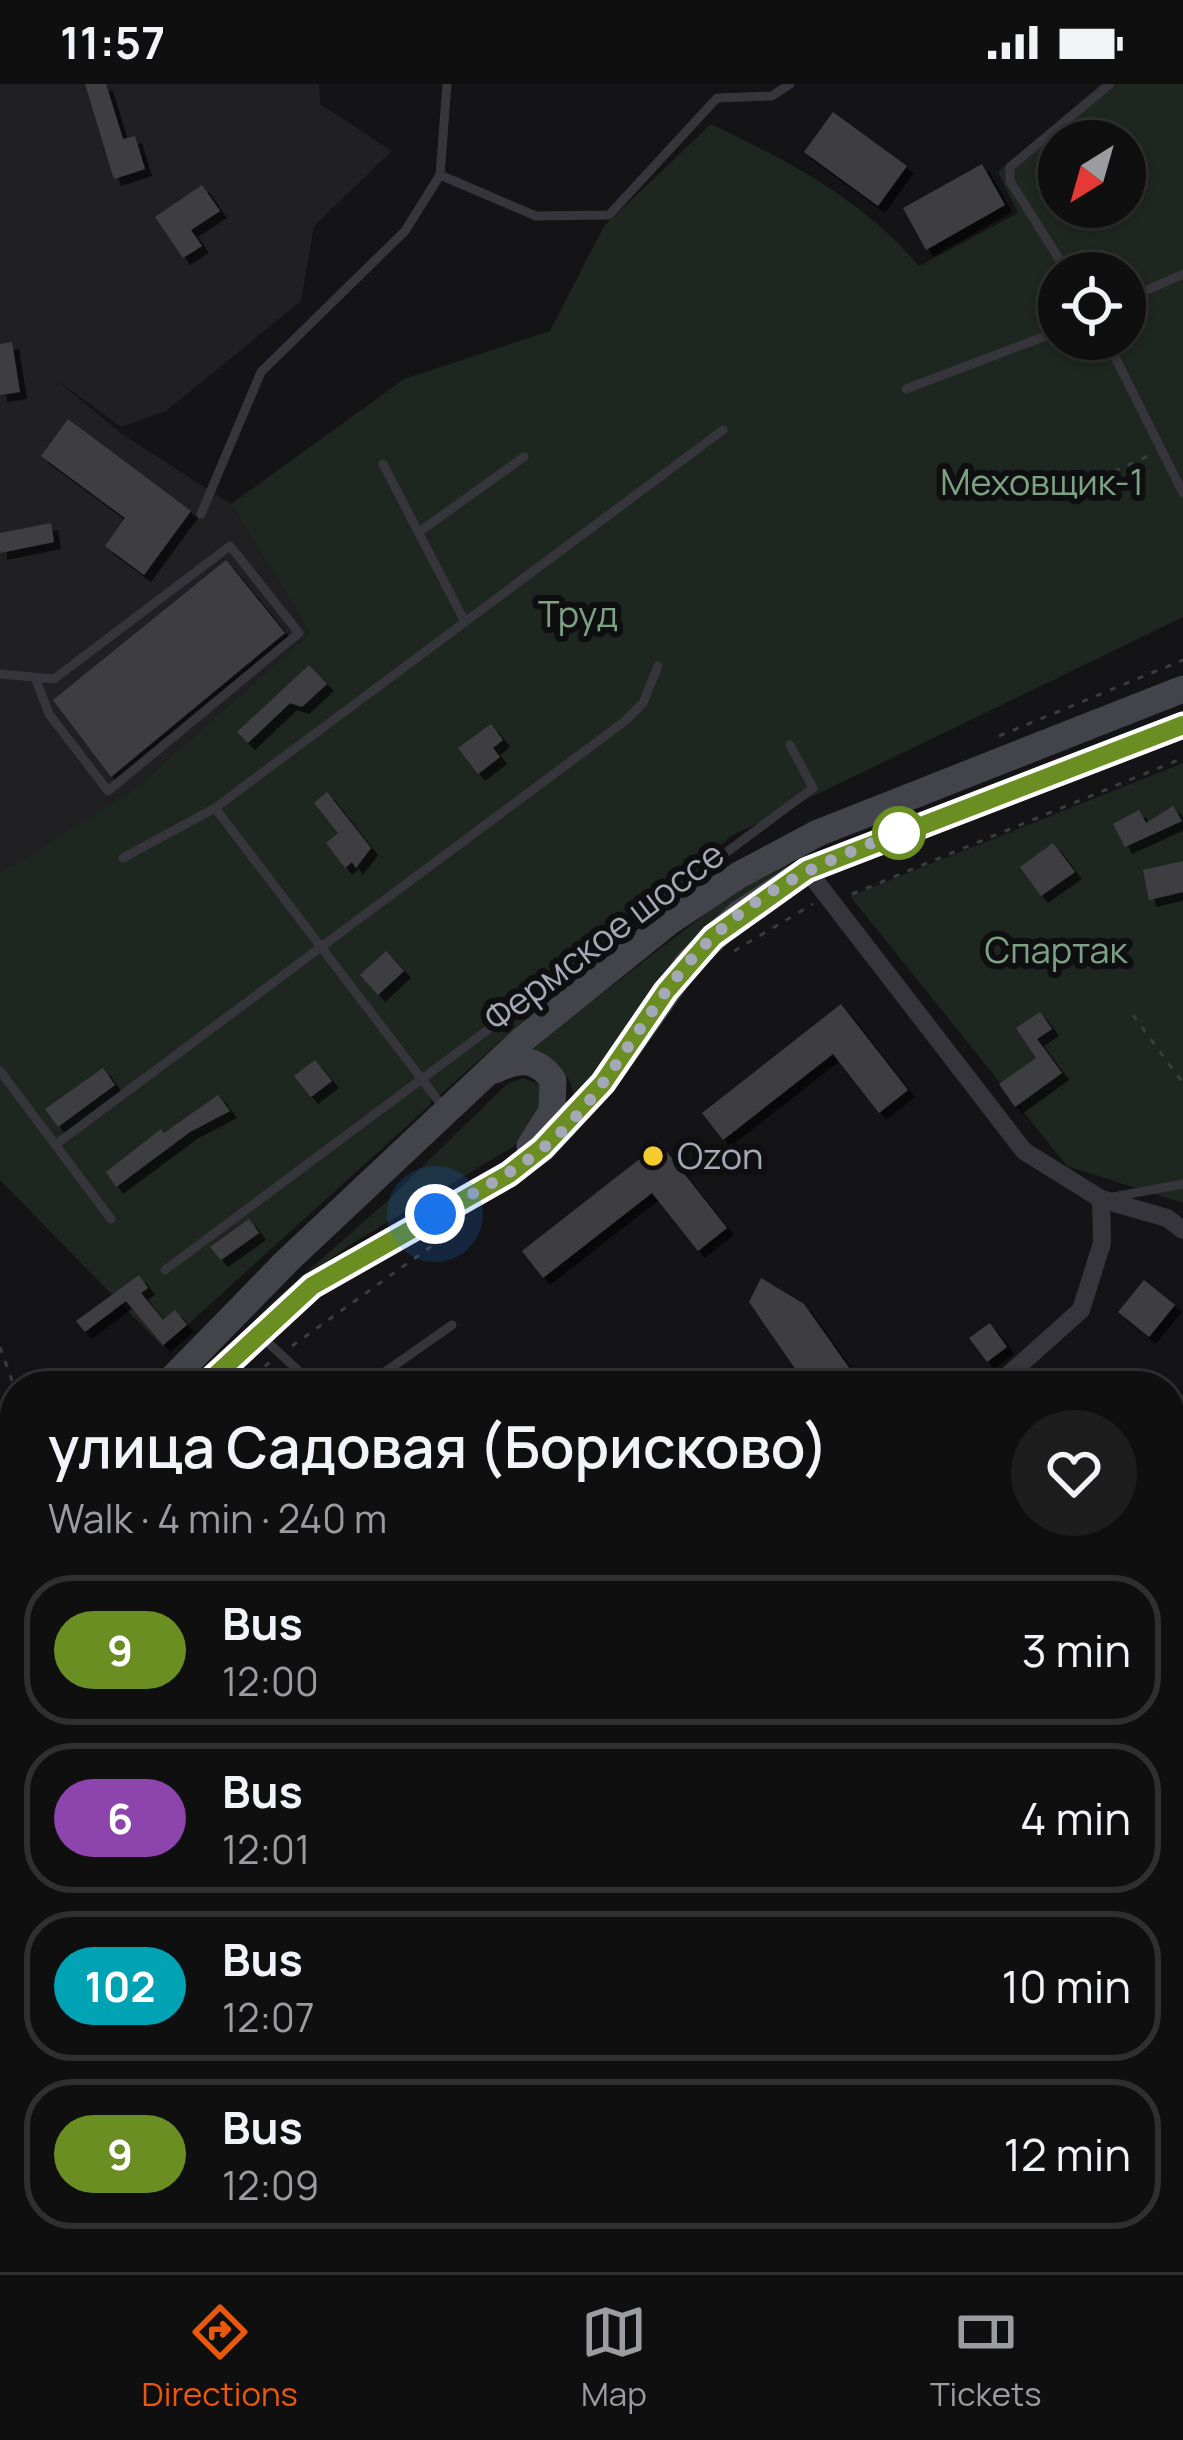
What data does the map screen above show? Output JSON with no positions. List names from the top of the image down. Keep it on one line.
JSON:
{"streets":{"main road":["Фермское шоссе"]},"parks":["Меховщик-1","Труд","Спартак"],"places":["Ozon"],"lines":["bus line 9"],"north":"bottom left","page":{"status":"11:57","heading":["улица Садовая (Борисково)","Walk · 4 min · 240 m"],"list":[{"mark":"9","name":"Bus","note":"12:00","value":"3 min"},{"mark":"6","name":"Bus","note":"12:01","value":"4 min"},{"mark":"102","name":"Bus","note":"12:07","value":"10 min"},{"mark":"9","name":"Bus","note":"12:09","value":"12 min"}],"tabs":["Directions","Map","Tickets"]}}
